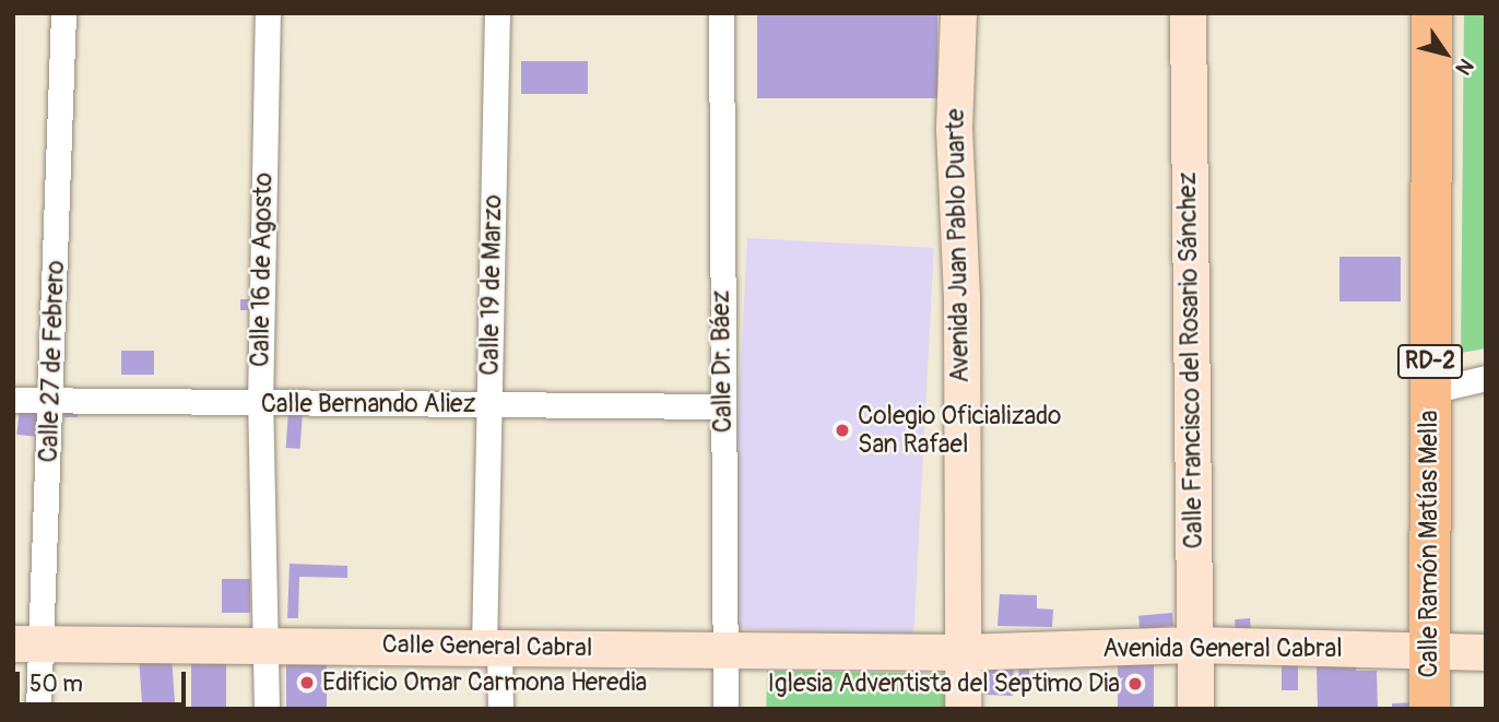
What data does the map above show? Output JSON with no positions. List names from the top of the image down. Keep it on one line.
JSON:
{"streets":{"main road":["RD-2","Calle Ramón Matías Mella"],"street":["Avenida Juan Pablo Duarte","Calle 16 de Agosto","Calle 19 de Marzo","Calle Francisco del Rosario Sánchez","Calle 27 de Febrero","Calle Dr. Báez","Calle Bernando Aliez","Calle General Cabral","Avenida General Cabral"]},"crossings":[["Avenida Juan Pablo Duarte","Calle General Cabral"],["Avenida Juan Pablo Duarte","Avenida General Cabral"],["Calle 16 de Agosto","Calle Bernando Aliez"],["Calle 16 de Agosto","Calle General Cabral"],["Calle 19 de Marzo","Calle Bernando Aliez"],["Calle 19 de Marzo","Calle General Cabral"],["Calle Francisco del Rosario Sánchez","Avenida General Cabral"],["Calle 27 de Febrero","Calle Bernando Aliez"],["Calle 27 de Febrero","Calle General Cabral"],["Calle Dr. Báez","Calle Bernando Aliez"],["Calle Dr. Báez","Calle General Cabral"],["Calle Ramón Matías Mella","Avenida General Cabral"],["Calle General Cabral","Avenida General Cabral"]],"places":["Colegio Oficializado San Rafael","Edificio Omar Carmona Heredia","Iglesia Adventista del Septimo Dia"],"scale_bar":"50 m","north":"bottom right"}
